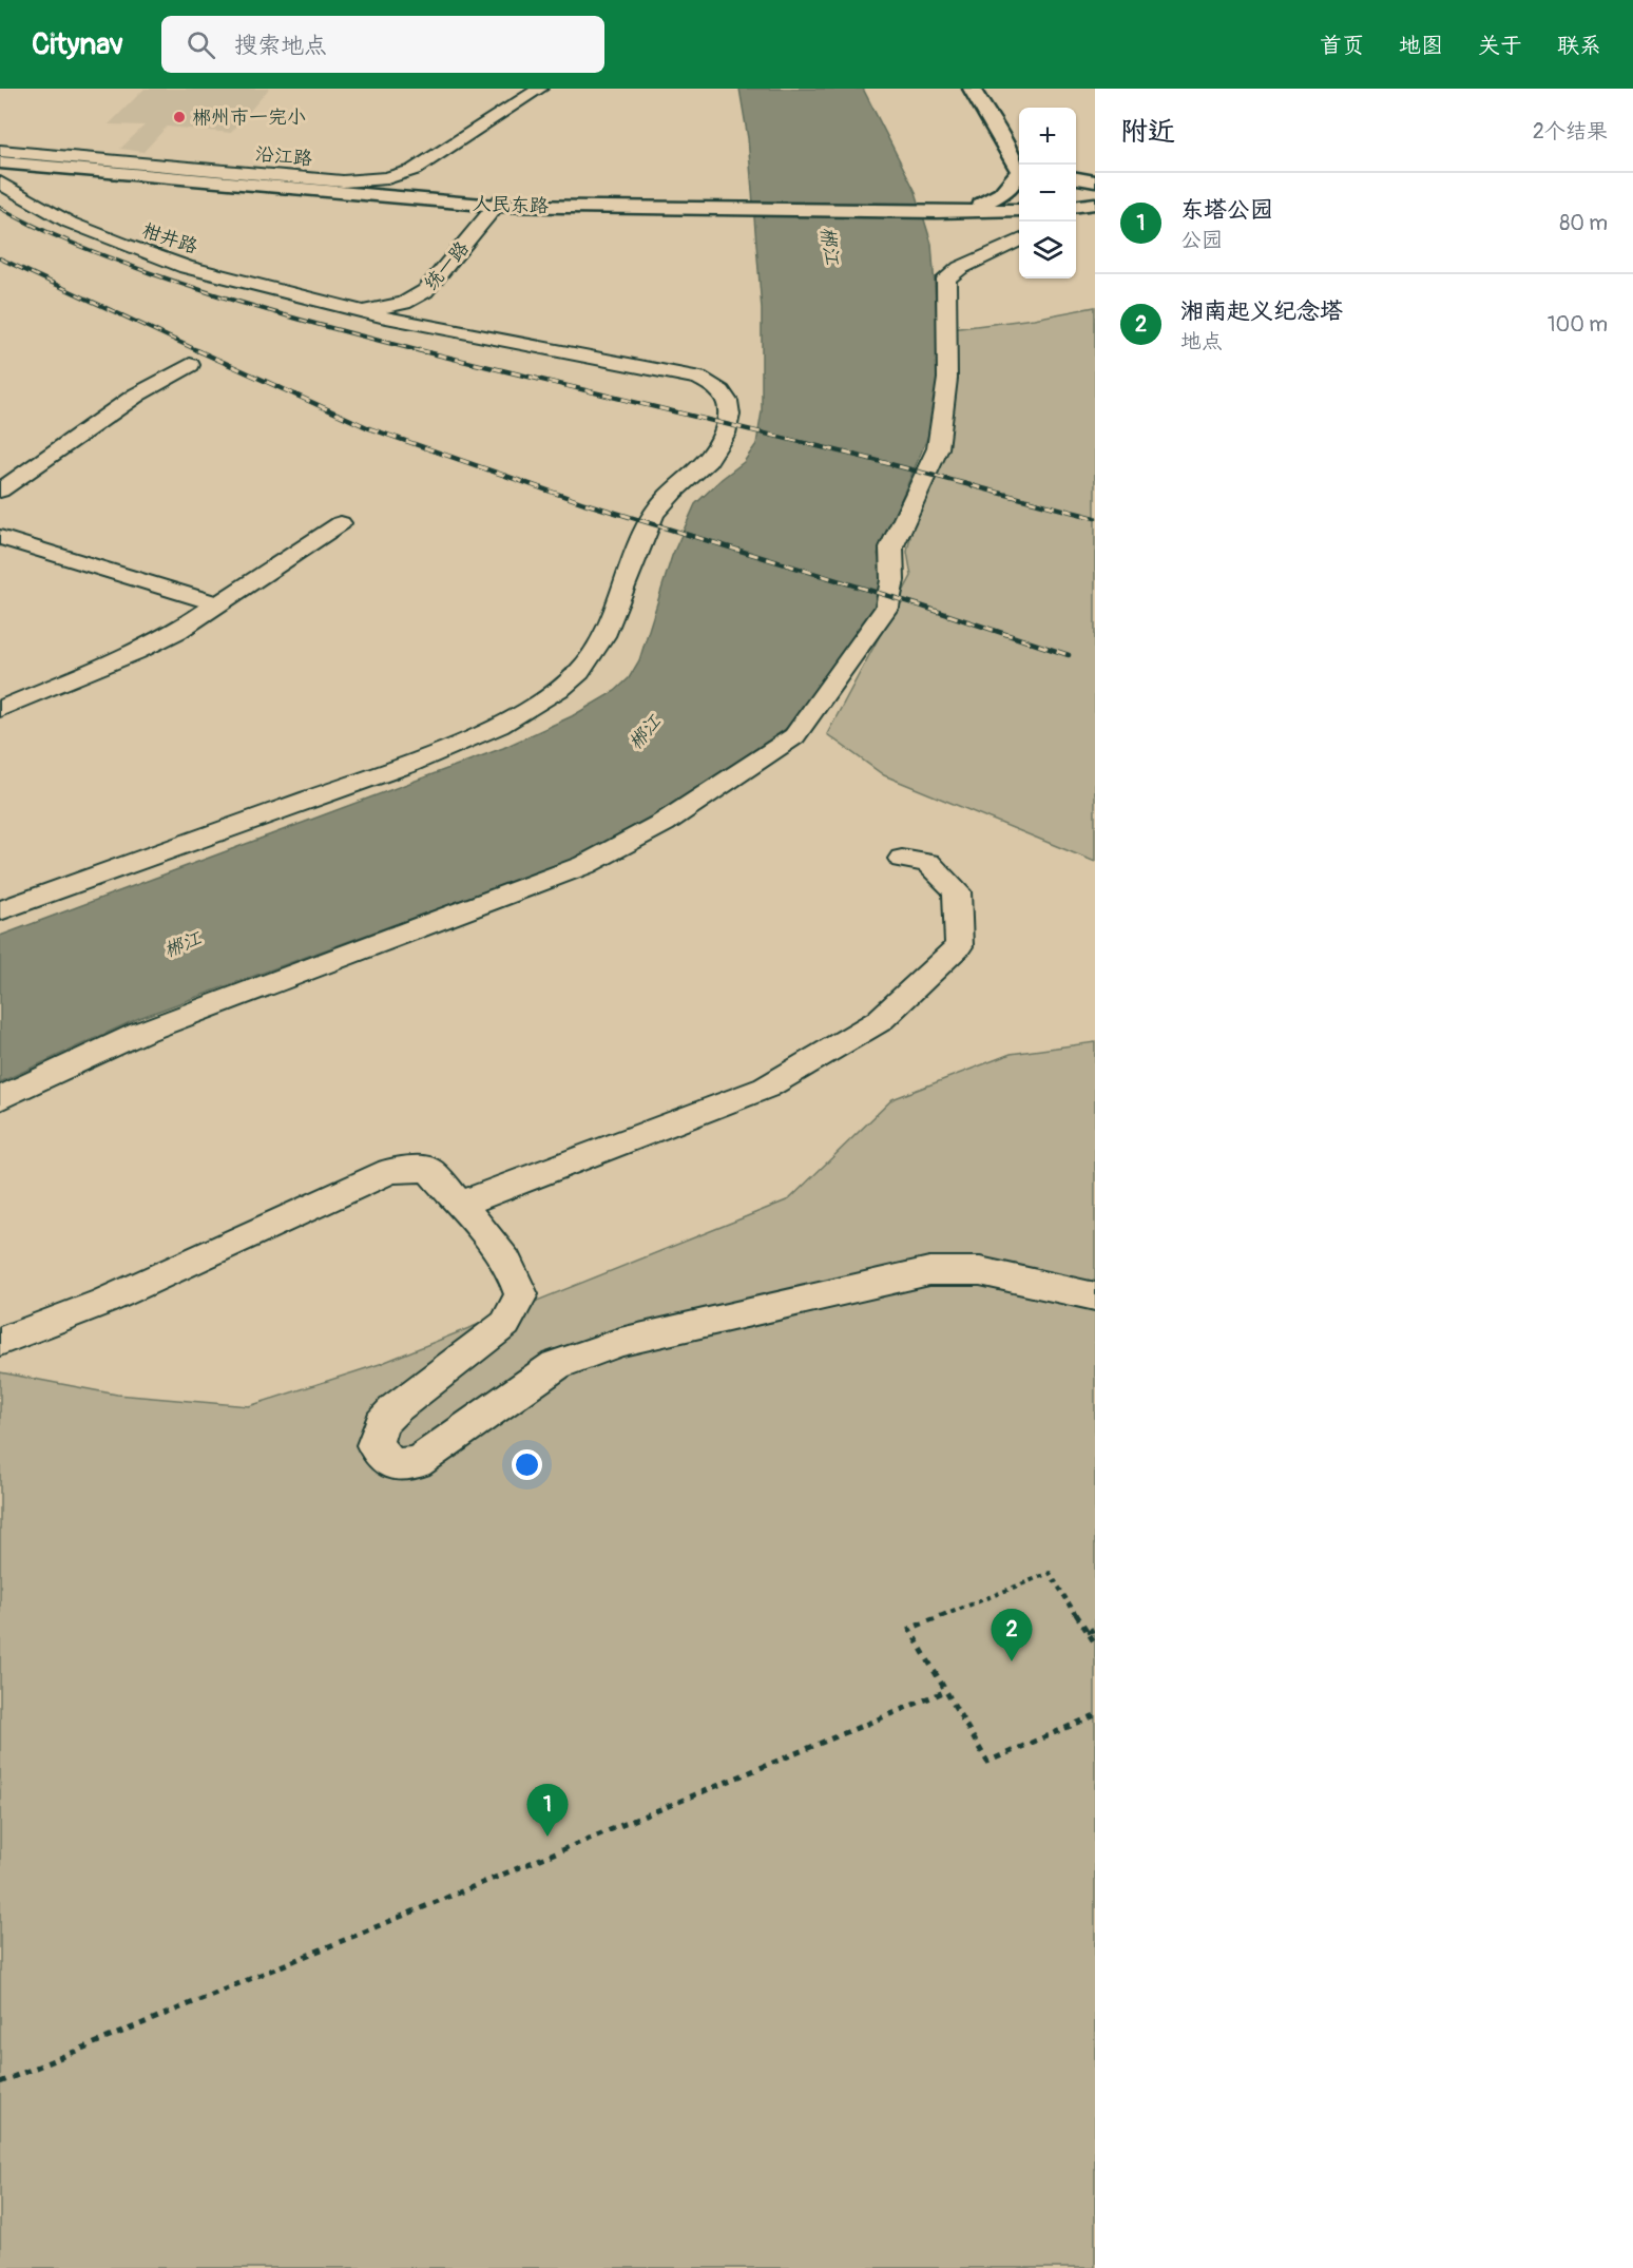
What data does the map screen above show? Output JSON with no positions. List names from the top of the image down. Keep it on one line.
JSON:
{"streets":{"main road":["人民东路"],"street":["沿江路","柑井路","统一路"]},"crossings":[["人民东路","统一路"],["柑井路","统一路"]],"water":["郴江"],"places":["郴州市一完小"],"page":{"header":"Citynav","search":"搜索地点","nav":["首页","地图","关于","联系"],"heading":["附近","2个结果"],"map_buttons":["+","−"],"list":[{"mark":"1","name":"东塔公园","note":"公园","value":"80 m"},{"mark":"2","name":"湘南起义纪念塔","note":"地点","value":"100 m"}],"pins":["2","1"]}}
